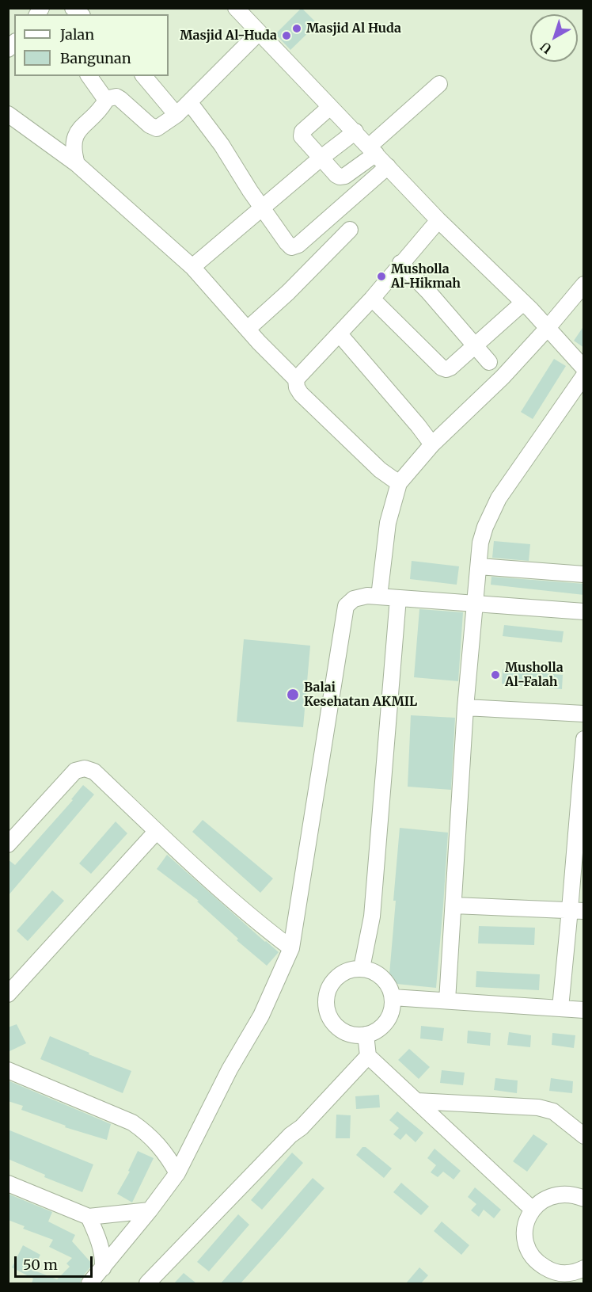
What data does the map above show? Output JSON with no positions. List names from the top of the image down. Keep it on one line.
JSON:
{"places":["Masjid Al Huda","Masjid Al-Huda","Musholla Al-Hikmah","Musholla Al-Falah","Balai Kesehatan AKMIL"],"legend":["Jalan","Bangunan"],"scale_bar":"50 m","north":"bottom left"}
